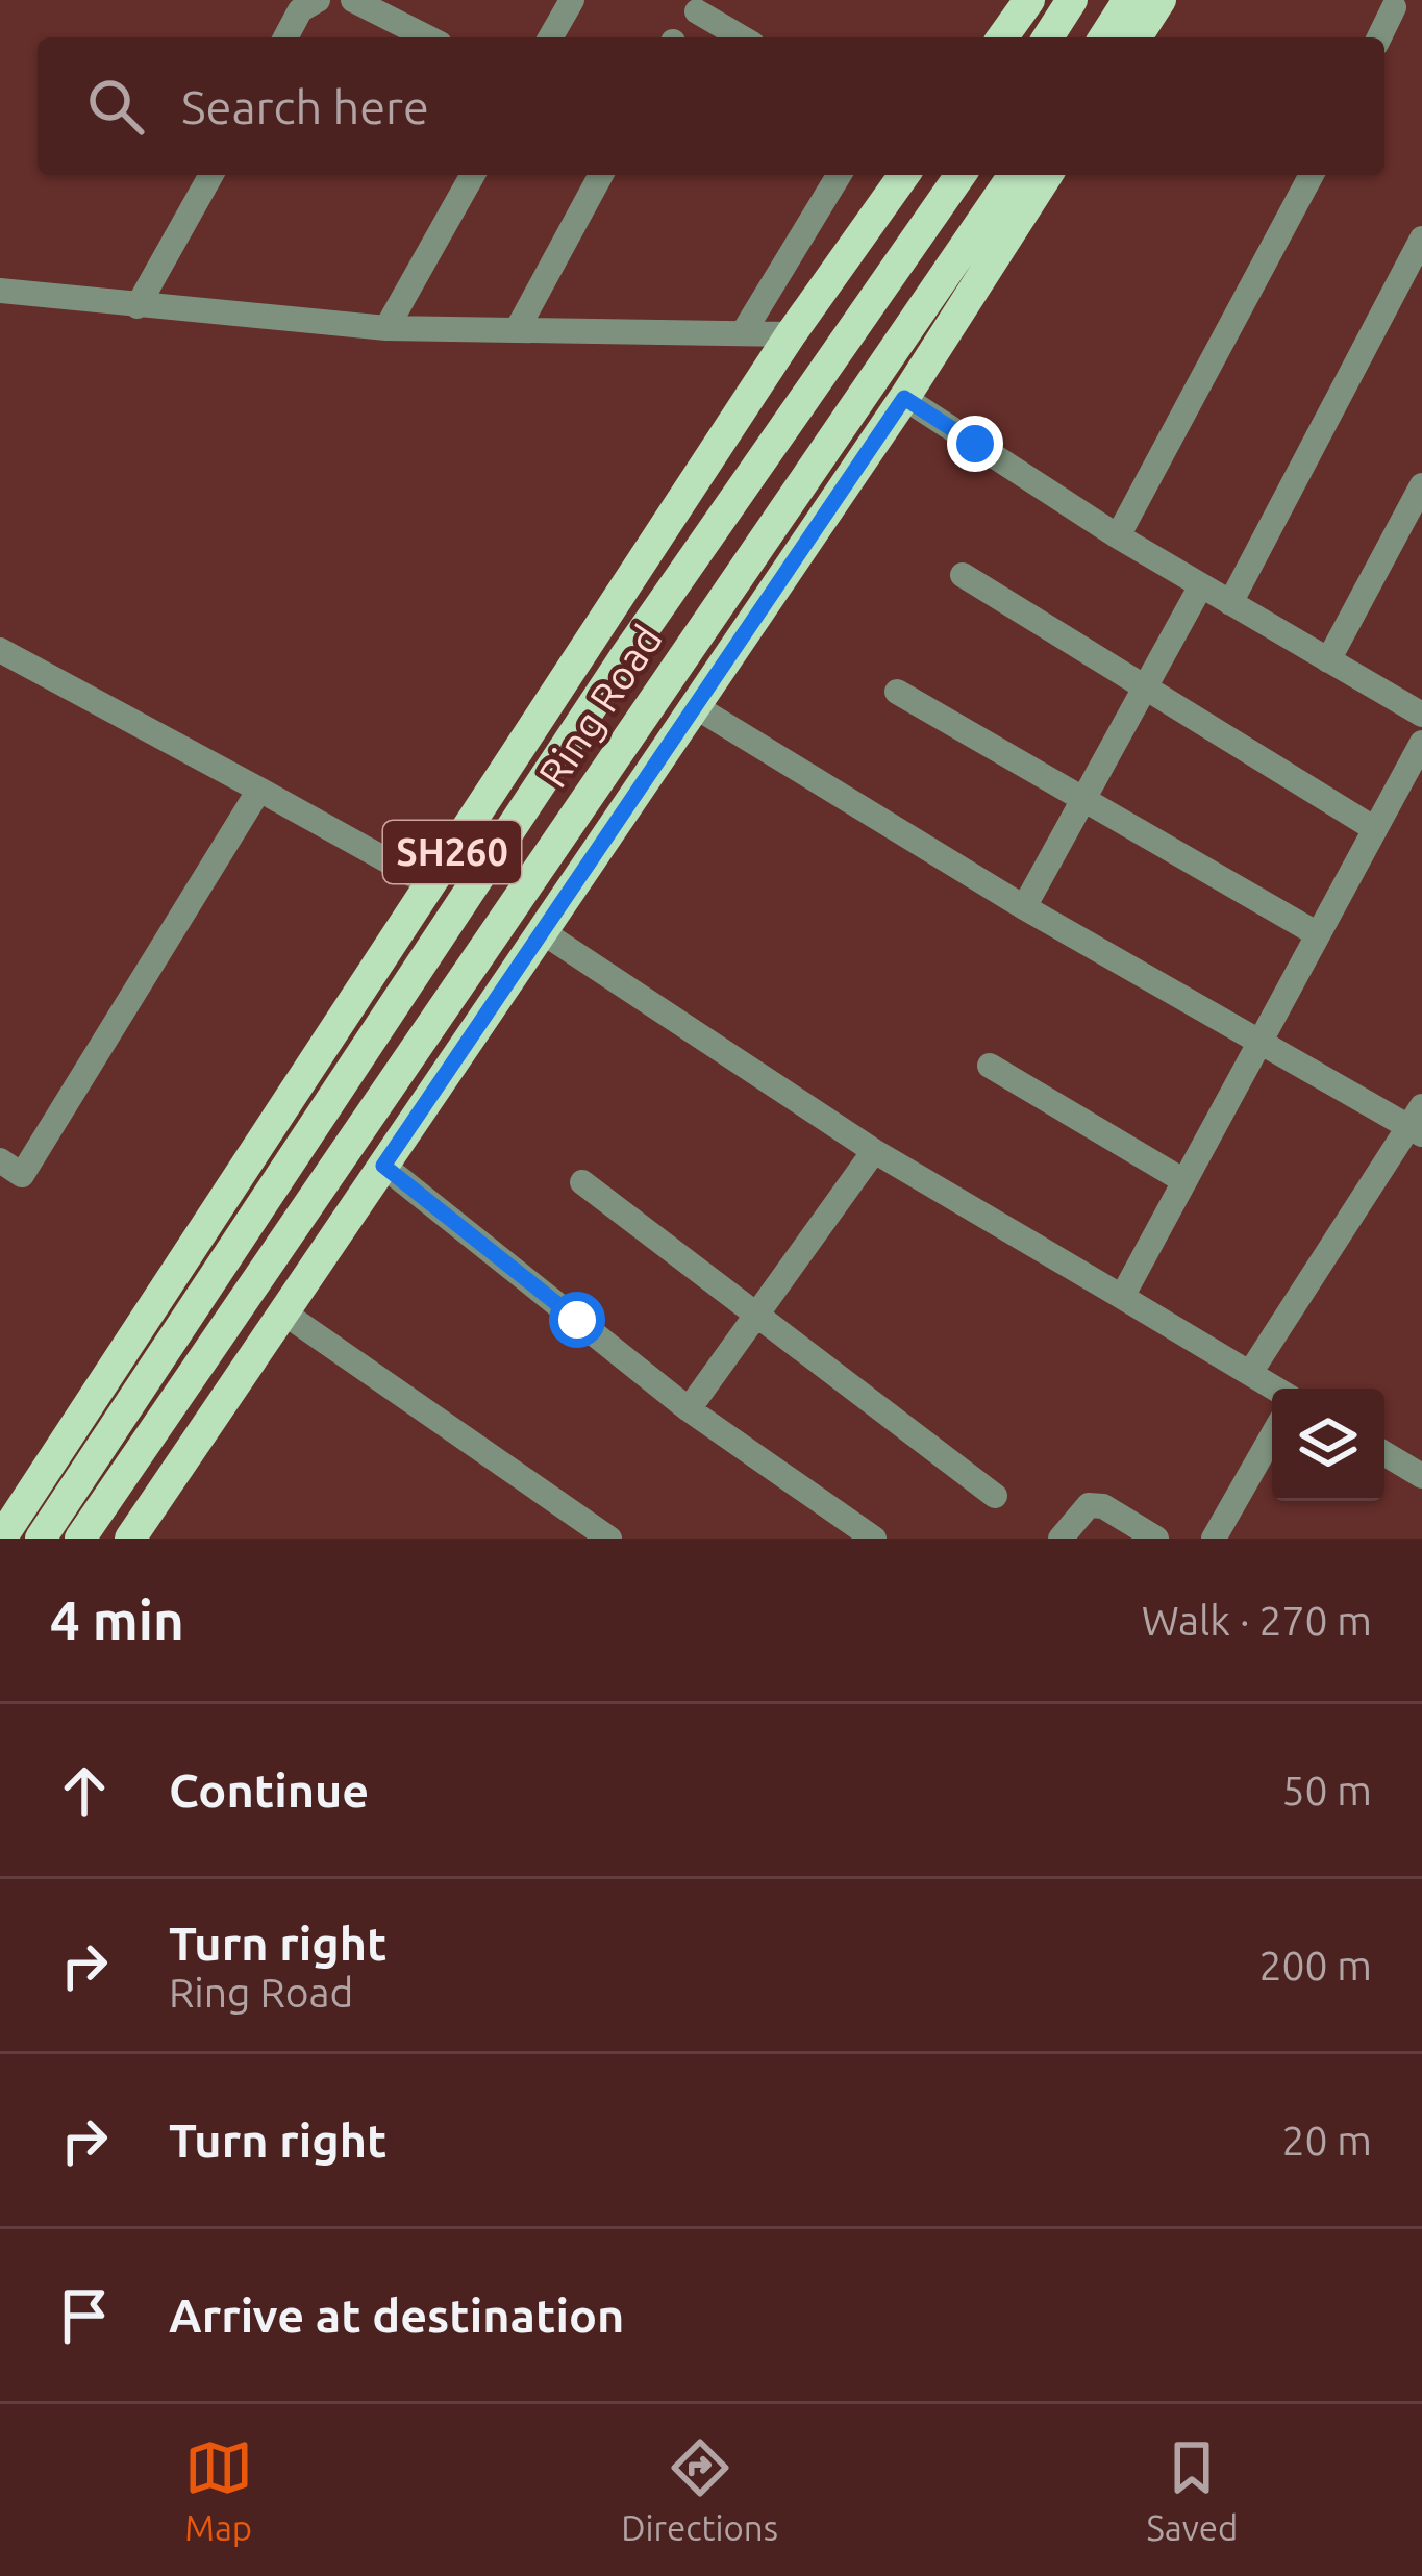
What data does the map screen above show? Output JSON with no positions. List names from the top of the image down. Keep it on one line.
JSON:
{"streets":{"main road":["Ring Road","SH260"]},"page":{"search":"Search here","heading":["4 min","Walk · 270 m"],"list":[["Continue","50 m"],["Turn right","Ring Road","200 m"],["Turn right","20 m"],"Arrive at destination"],"nav":["Map","Directions","Saved"]}}
